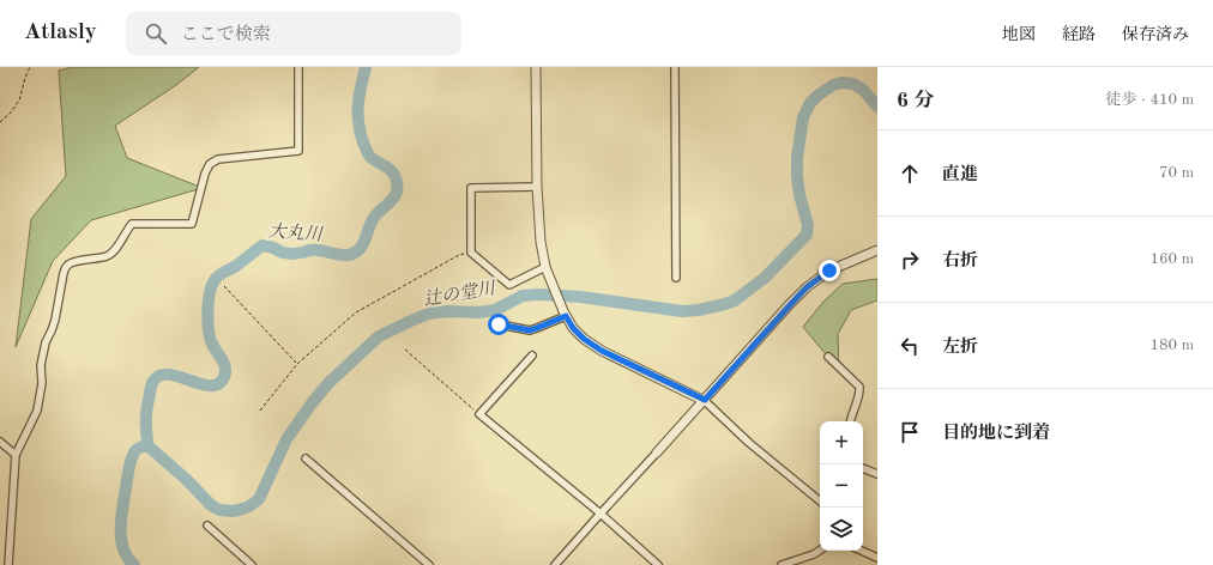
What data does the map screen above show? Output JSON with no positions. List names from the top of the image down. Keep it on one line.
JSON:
{"water":["大丸川","辻の堂川"],"page":{"header":"Atlasly","search":"ここで検索","nav":["地図","経路","保存済み"],"heading":["6 分","徒歩 · 410 m"],"list":[["直進","70 m"],["右折","160 m"],["左折","180 m"],"目的地に到着"],"map_buttons":["+","−"]}}
